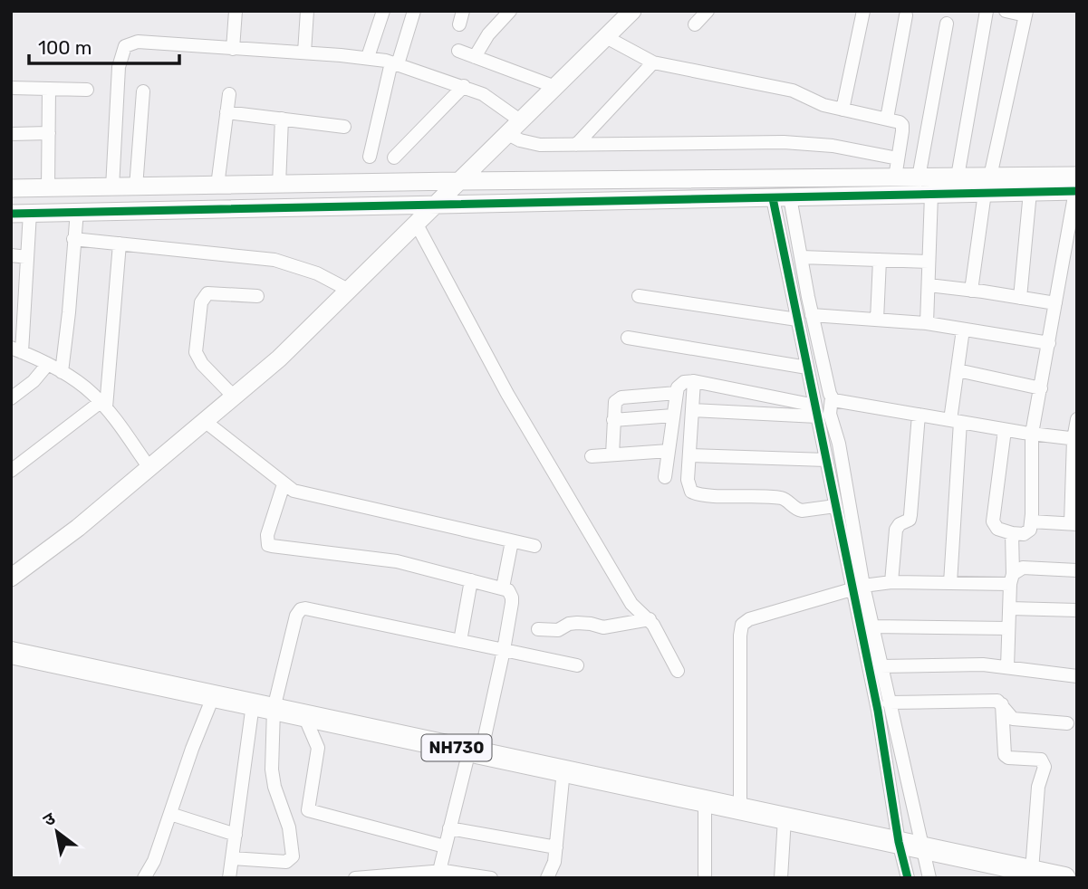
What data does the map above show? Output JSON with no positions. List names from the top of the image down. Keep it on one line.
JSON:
{"streets":{"highway":["NH730"]},"scale_bar":"100 m","north":"top left"}
